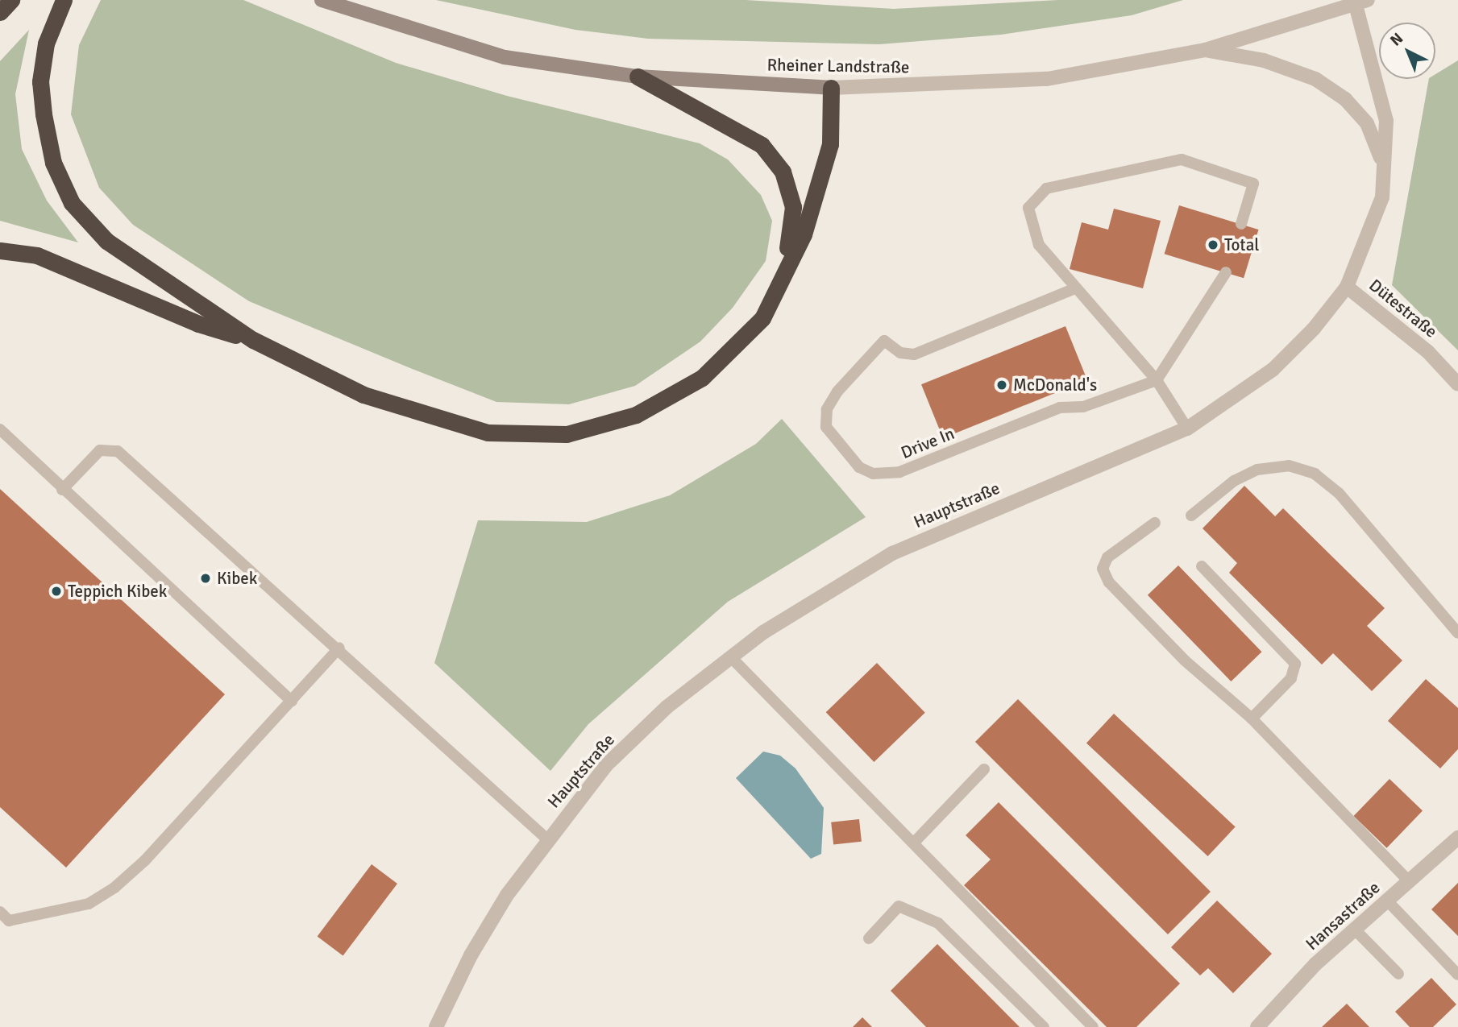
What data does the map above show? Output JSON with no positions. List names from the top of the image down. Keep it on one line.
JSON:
{"streets":{"main road":["Rheiner Landstraße"],"street":["Dütestraße","Hauptstraße","Hansastraße"],"lane":["Drive In"]},"crossings":[["Rheiner Landstraße","Hauptstraße"],["Dütestraße","Hauptstraße"]],"places":["Total","McDonald's","Kibek","Teppich Kibek"],"north":"top left"}
